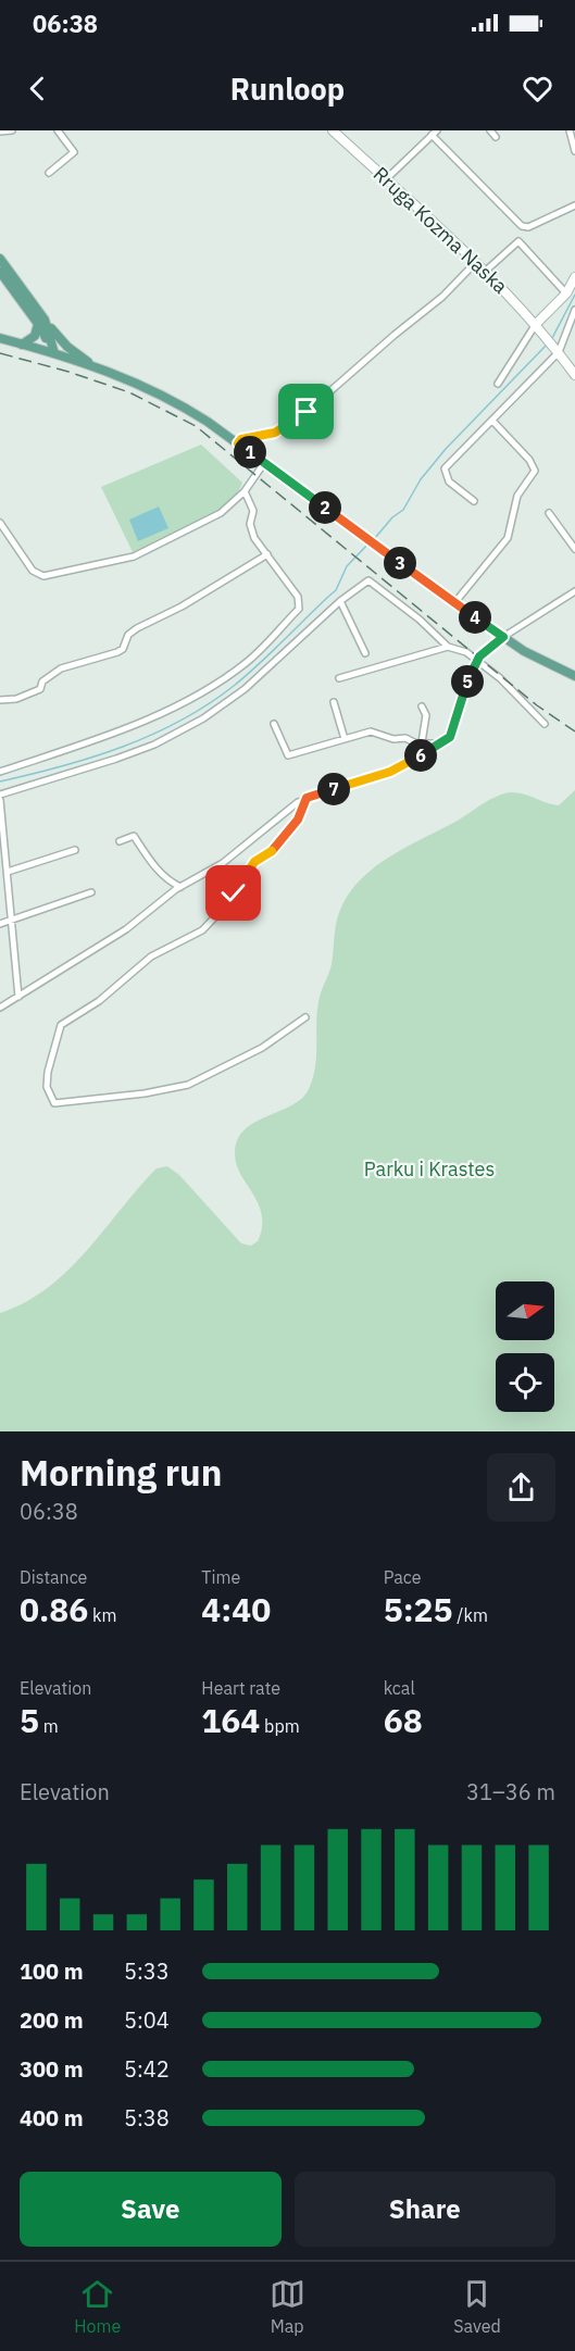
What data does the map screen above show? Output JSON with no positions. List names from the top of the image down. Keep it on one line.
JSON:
{"streets":{"main road":["Rruga Kozma Naska"]},"parks":["Parku i Krastes"],"north":"right","page":{"status":"06:38","header":"Runloop","pins":["1","2","3","4","5","6","7"],"heading":["Morning run","06:38"],"stats":[["Distance","0.86 km"],["Time","4:40"],["Pace","5:25 /km"],["Elevation","5 m"],["Heart rate","164 bpm"],["kcal","68"]],"chart":["Elevation","31–36 m"],"list":[{"name":"100 m","note":"5:33"},{"name":"200 m","note":"5:04"},{"name":"300 m","note":"5:42"},{"name":"400 m","note":"5:38"}],"buttons":["Save","Share"],"tabs":["Home","Map","Saved"]}}
